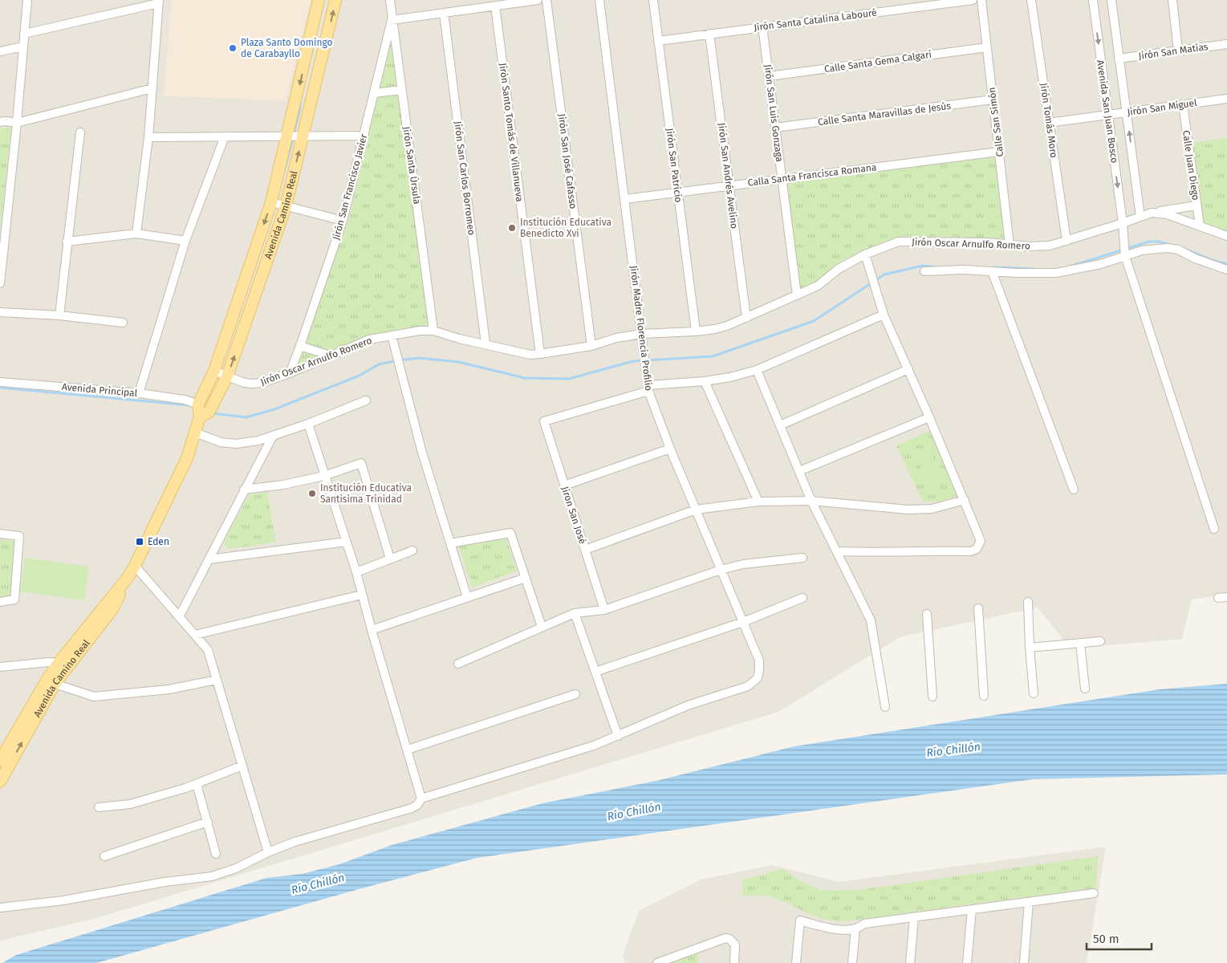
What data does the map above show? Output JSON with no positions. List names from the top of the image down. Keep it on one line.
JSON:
{"streets":{"main road":["Avenida Camino Real"],"street":["Jirón Santa Catalina Labouré","Jirón San Matías","Calle Santa Gema Calgari","Jirón San Miguel","Avenida San Juan Bosco","Jirón San Luis Gonzaga","Calle Santa Maravillas de Jesús","Jirón Tomás Moro","Calle San Simón","Jirón Santo Tomás de Villanueva","Jirón San José Cafasso","Jirón Santa Úrsula","Jirón San Patricio","Calle Juan Diego","Calla Santa Francisca Romana","Jirón San Andrés Avelino","Jirón San Carlos Borromeo","Jirón San Francisco Javier","Jirón Oscar Arnulfo Romero","Jirón Madre Florencia Profilio","Avenida Principal","Jiron San José"]},"crossings":[["Jirón Santa Catalina Labouré","Jirón San Luis Gonzaga"],["Jirón Santa Catalina Labouré","Jirón San Patricio"],["Jirón Santa Catalina Labouré","Jirón San Andrés Avelino"],["Jirón San Matías","Avenida San Juan Bosco"],["Calle Santa Gema Calgari","Jirón San Luis Gonzaga"],["Calle Santa Gema Calgari","Calle San Simón"],["Jirón San Miguel","Avenida San Juan Bosco"],["Jirón San Miguel","Jirón Tomás Moro"],["Jirón San Miguel","Calle Juan Diego"],["Avenida San Juan Bosco","Jirón Oscar Arnulfo Romero"],["Jirón San Luis Gonzaga","Calle Santa Maravillas de Jesús"],["Jirón San Luis Gonzaga","Calla Santa Francisca Romana"],["Jirón San Luis Gonzaga","Jirón Oscar Arnulfo Romero"],["Calle Santa Maravillas de Jesús","Calle San Simón"],["Jirón Tomás Moro","Jirón Oscar Arnulfo Romero"],["Calle San Simón","Calla Santa Francisca Romana"],["Calle San Simón","Jirón Oscar Arnulfo Romero"],["Jirón Santo Tomás de Villanueva","Jirón Oscar Arnulfo Romero"],["Jirón San José Cafasso","Jirón Oscar Arnulfo Romero"],["Jirón Santa Úrsula","Jirón San Francisco Javier"],["Jirón Santa Úrsula","Jirón Oscar Arnulfo Romero"],["Jirón San Patricio","Calla Santa Francisca Romana"],["Jirón San Patricio","Jirón Oscar Arnulfo Romero"],["Calle Juan Diego","Jirón Oscar Arnulfo Romero"],["Calla Santa Francisca Romana","Jirón San Andrés Avelino"],["Calla Santa Francisca Romana","Jirón Madre Florencia Profilio"],["Jirón San Andrés Avelino","Jirón Oscar Arnulfo Romero"],["Jirón San Carlos Borromeo","Jirón Oscar Arnulfo Romero"],["Jirón San Francisco Javier","Jirón Oscar Arnulfo Romero"],["Avenida Camino Real","Jirón Oscar Arnulfo Romero"],["Avenida Camino Real","Avenida Principal"],["Jirón Oscar Arnulfo Romero","Jirón Madre Florencia Profilio"],["Jirón Madre Florencia Profilio","Jiron San José"]],"water":["Río Chillón"],"places":{"other":["Plaza Santo Domingo de Carabayllo","Institución Educativa Benedicto Xvi","Institución Educativa Santisima Trinidad"],"transit":["Eden"]},"scale_bar":"50 m"}
